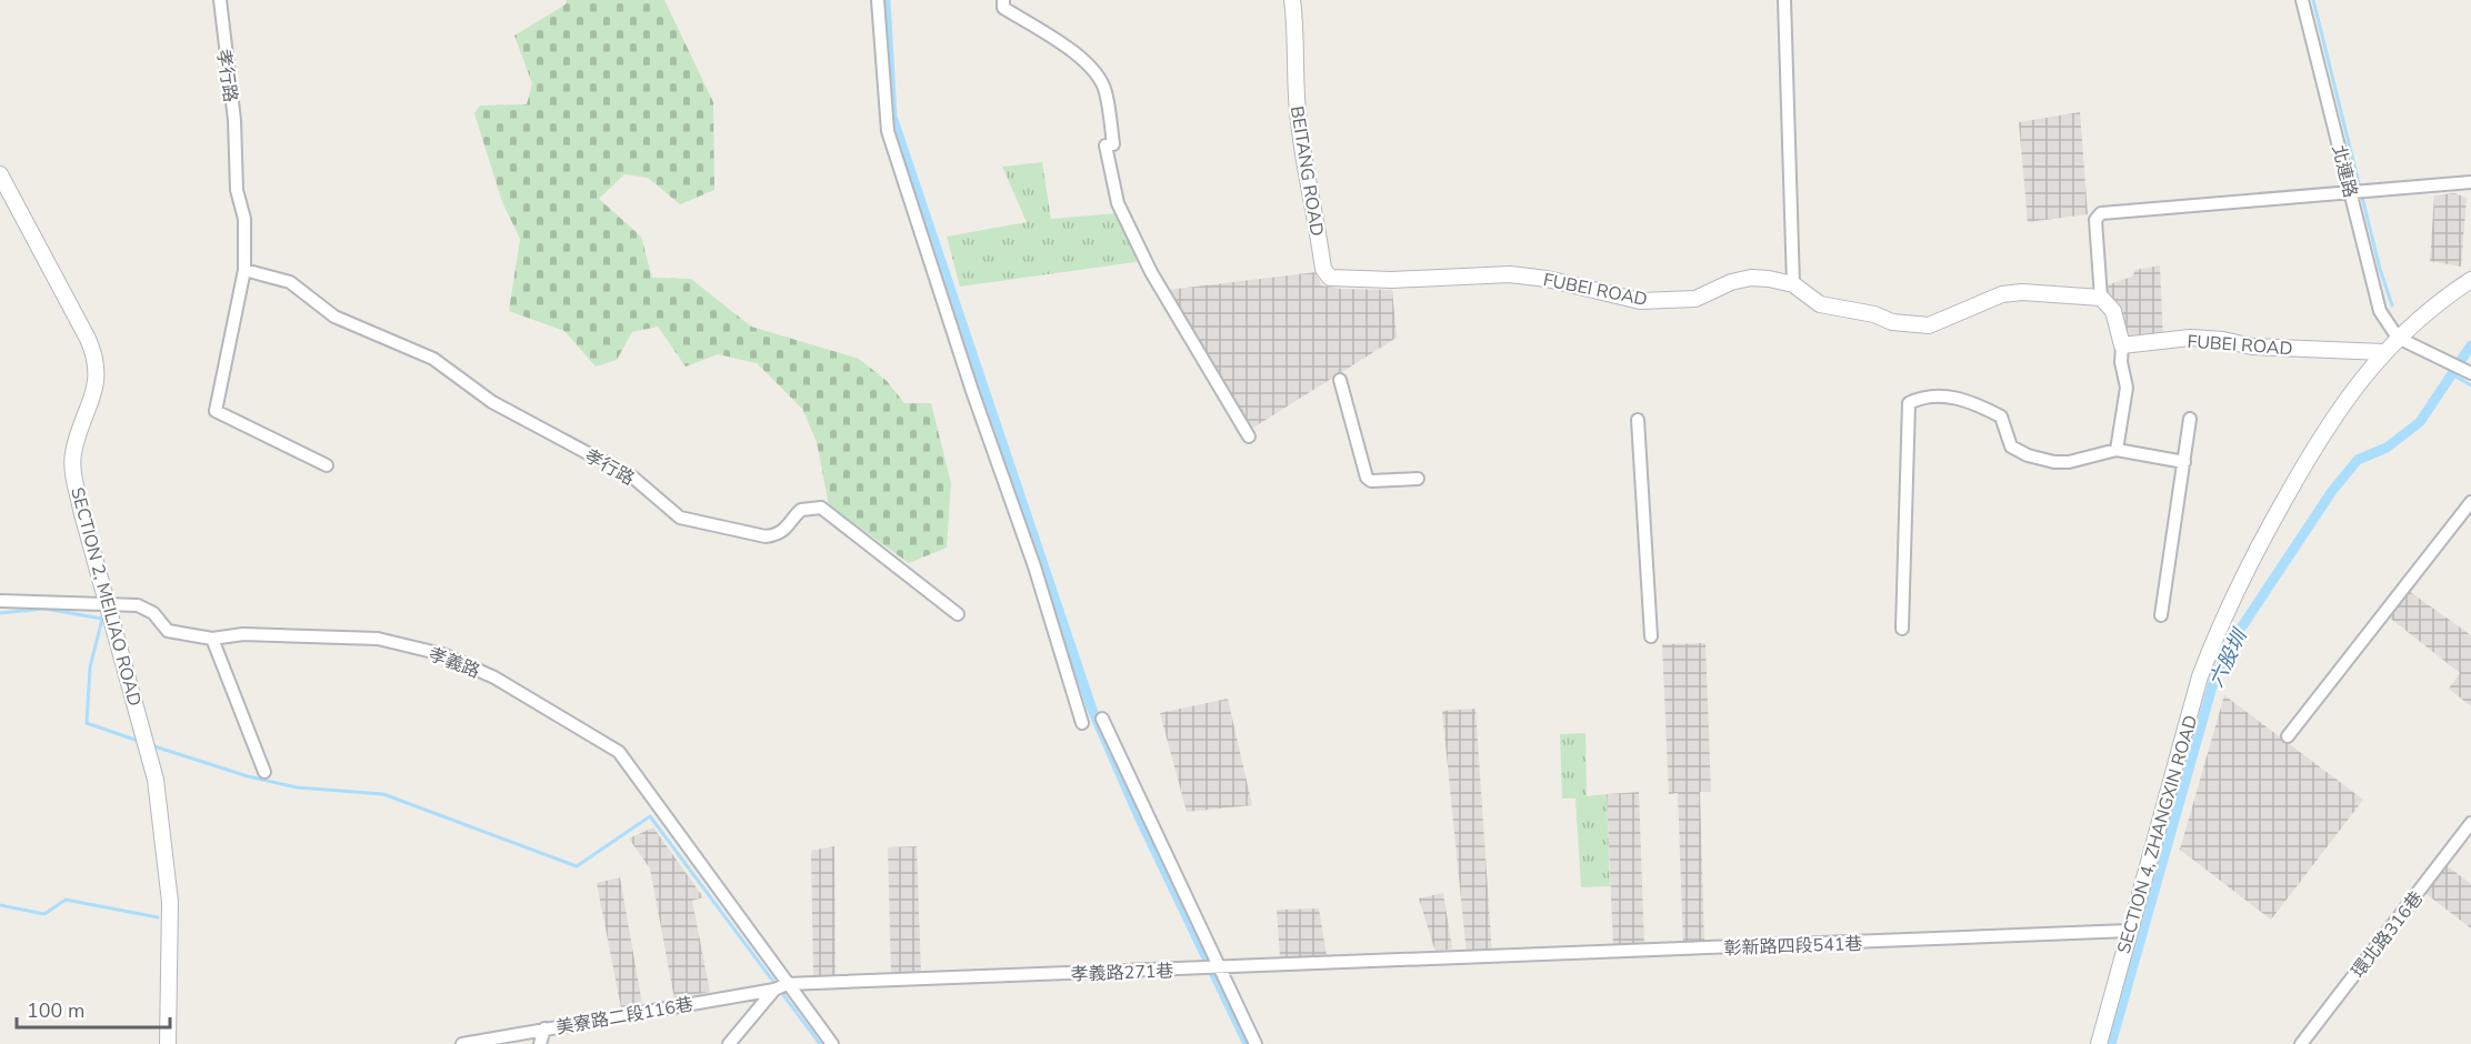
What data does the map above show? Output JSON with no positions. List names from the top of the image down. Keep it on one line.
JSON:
{"streets":{"street":["孝行路","BEITANG ROAD","北連路","FUBEI ROAD","SECTION 2, MEILIAO ROAD","孝義路","SECTION 4, ZHANGXIN ROAD","環北路316巷","彰新路四段541巷","孝義路271巷","美寮路二段116巷"]},"crossings":[["BEITANG ROAD","FUBEI ROAD"],["北連路","SECTION 4, ZHANGXIN ROAD"],["FUBEI ROAD","SECTION 4, ZHANGXIN ROAD"],["SECTION 2, MEILIAO ROAD","孝義路"],["孝義路","孝義路271巷"],["孝義路","美寮路二段116巷"],["SECTION 4, ZHANGXIN ROAD","彰新路四段541巷"],["彰新路四段541巷","孝義路271巷"],["孝義路271巷","美寮路二段116巷"]],"water":["六股圳"],"scale_bar":"100 m"}
